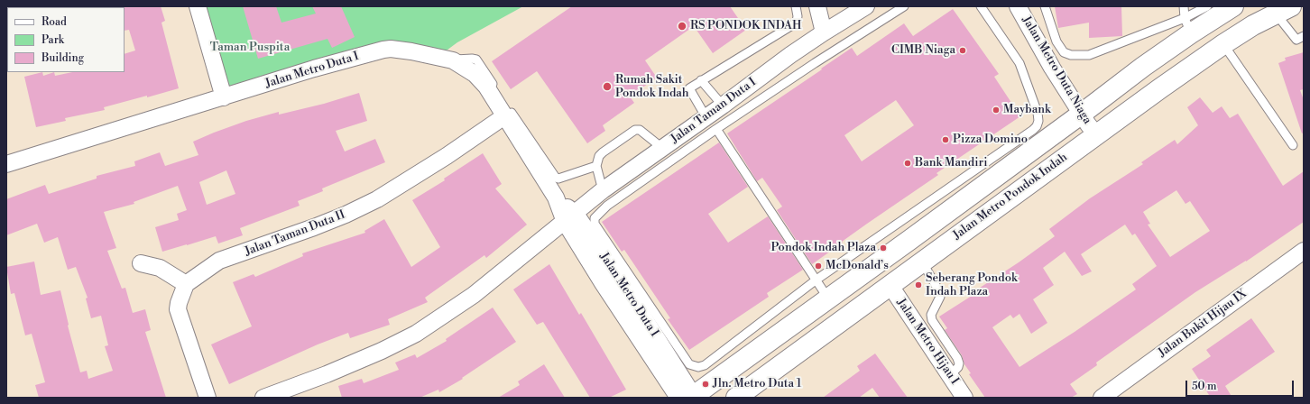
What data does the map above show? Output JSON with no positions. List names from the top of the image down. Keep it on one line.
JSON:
{"streets":{"highway":["Jalan Metro Pondok Indah"],"street":["Jalan Metro Duta I","Jalan Metro Duta Niaga","Jalan Taman Duta I","Jalan Taman Duta II","Jalan Bukit Hijau IX","Jalan Metro Hijau I"]},"crossings":[["Jalan Metro Duta I","Jalan Taman Duta I"],["Jalan Metro Duta I","Jalan Metro Pondok Indah"],["Jalan Metro Duta I","Jalan Taman Duta II"],["Jalan Metro Duta Niaga","Jalan Metro Pondok Indah"],["Jalan Metro Pondok Indah","Jalan Metro Hijau I"]],"parks":["Taman Puspita"],"places":["RS PONDOK INDAH","CIMB Niaga","Rumah Sakit Pondok Indah","Maybank","Pizza Domino","Bank Mandiri","Pondok Indah Plaza","McDonald’s","Seberang Pondok Indah Plaza","Jln. Metro Duta 1"],"legend":["Road","Park","Building"],"scale_bar":"50 m"}
